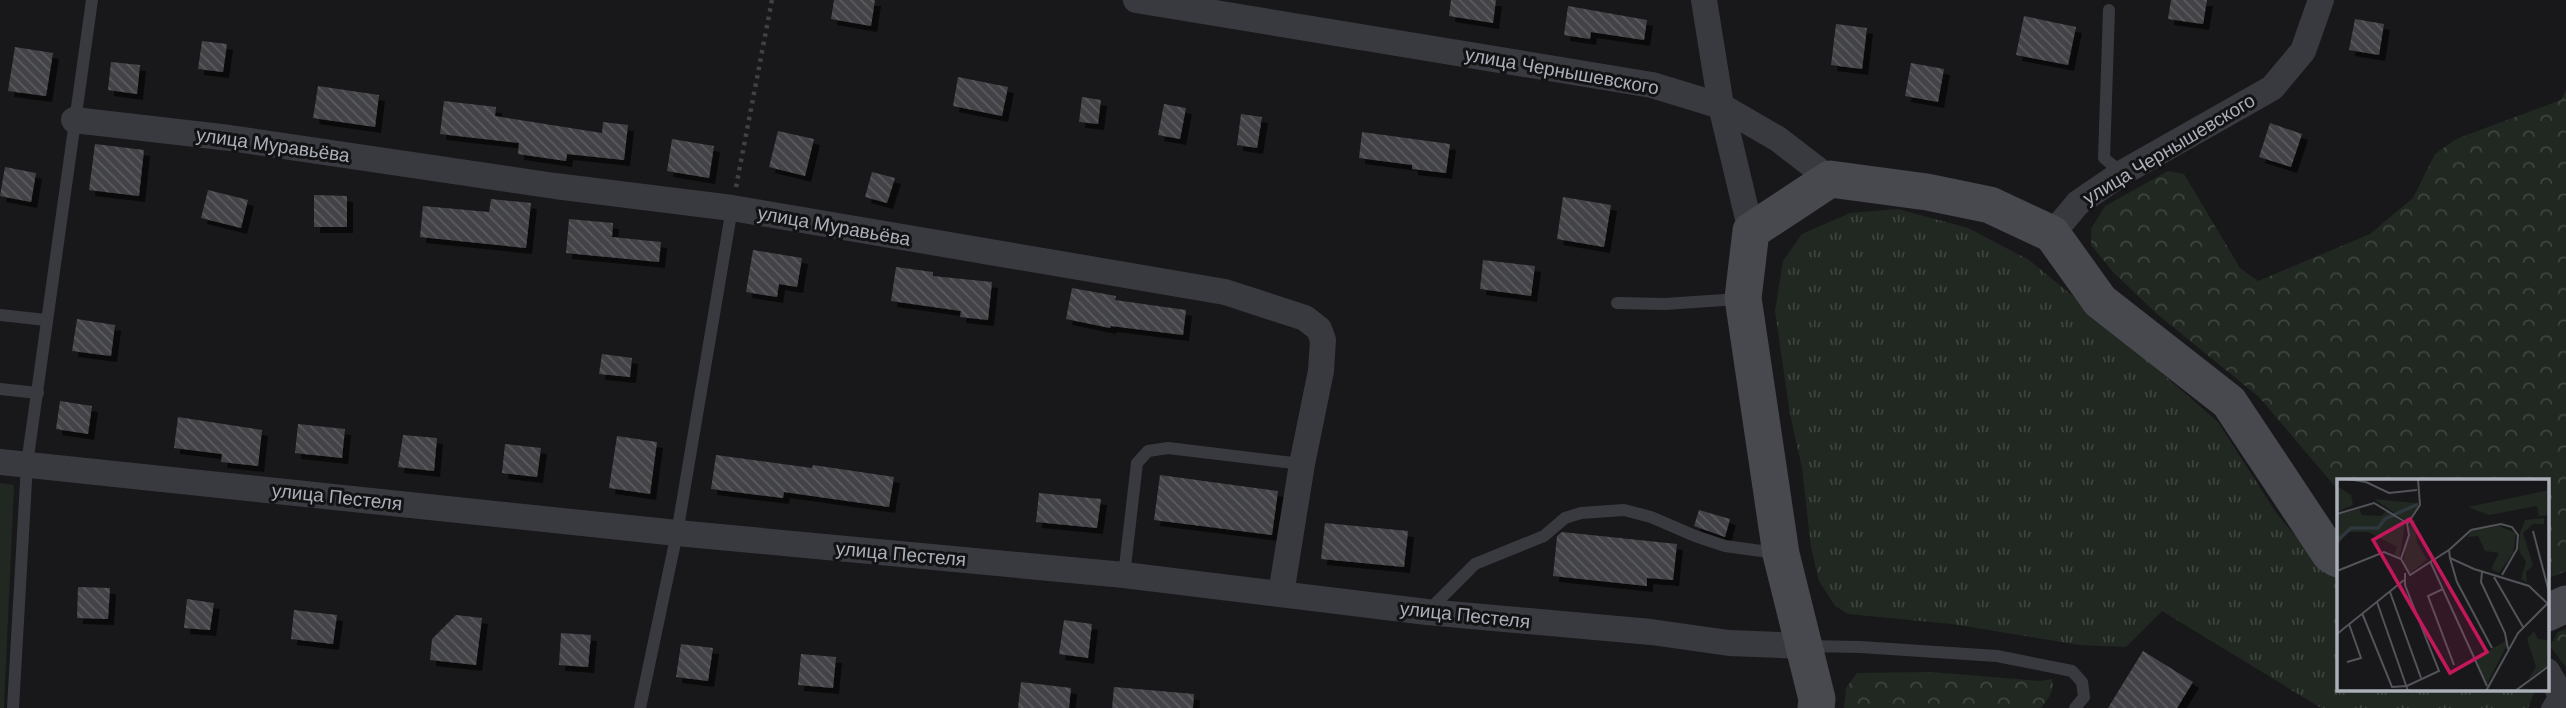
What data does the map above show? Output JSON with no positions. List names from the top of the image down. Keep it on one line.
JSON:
{"streets":{"main road":["улица Чернышевского"],"street":["улица Муравьёва","улица Пестеля"]},"crossings":[["улица Муравьёва","улица Пестеля"]]}
